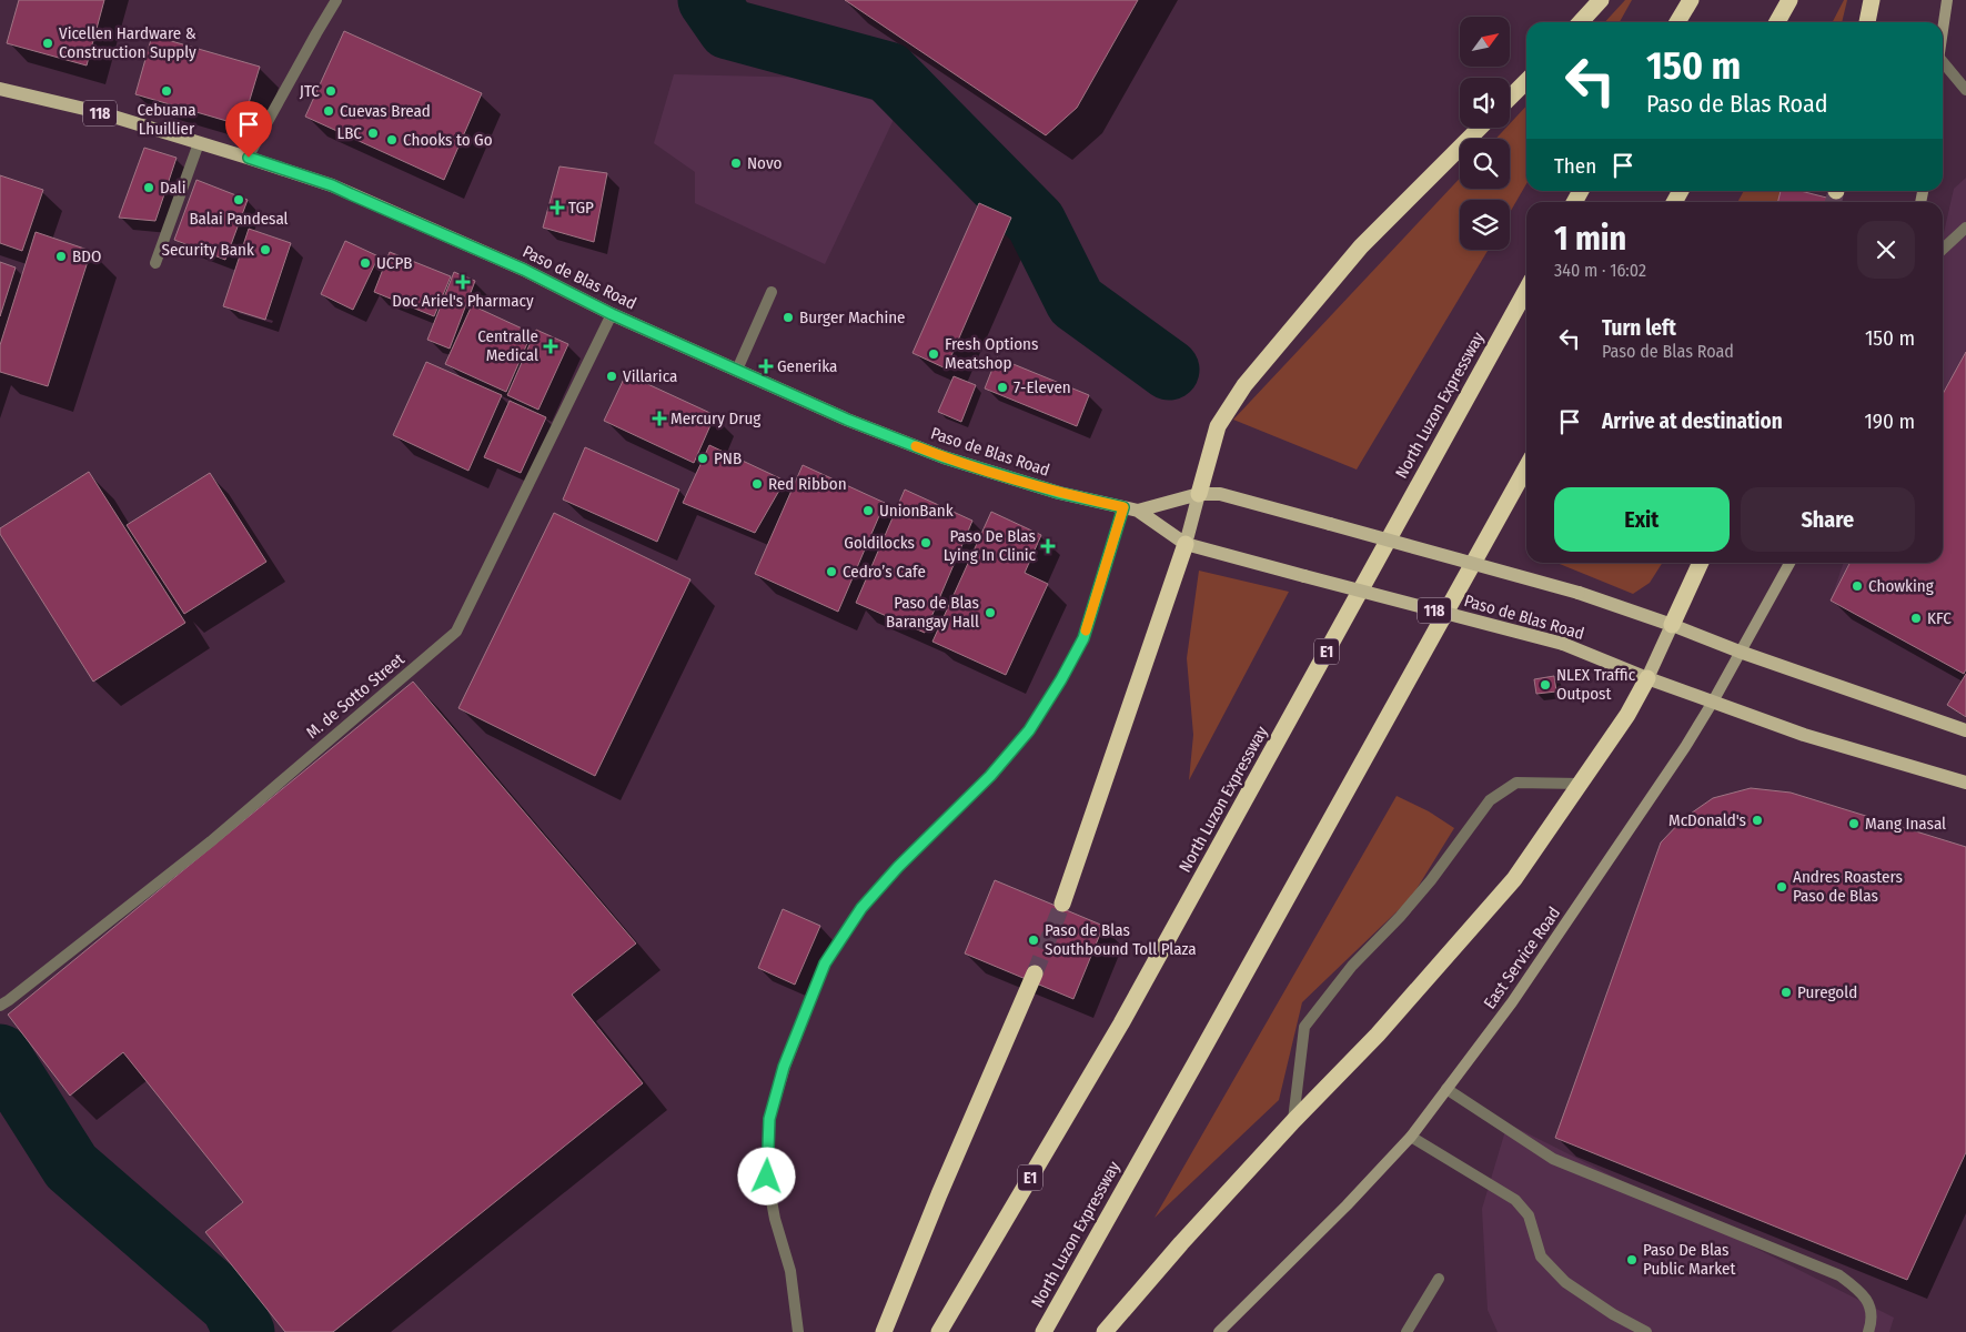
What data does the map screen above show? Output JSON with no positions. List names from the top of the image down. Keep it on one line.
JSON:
{"streets":{"highway":["North Luzon Expressway","E1"],"main road":["118","Paso de Blas Road","East Service Road"],"street":["M. de Sotto Street"]},"crossings":[["Paso de Blas Road","M. de Sotto Street"],["Paso de Blas Road","East Service Road"]],"places":{"other":["Vicellen Hardware & Construction Supply","Cebuana Lhuillier","JTC","Cuevas Bread","LBC","Chooks to Go","Novo","Dali","Balai Pandesal","Security Bank","BDO","UCPB","Burger Machine","Fresh Options Meatshop","Villarica","7-Eleven","PNB","Red Ribbon","UnionBank","Goldilocks","Cedro’s Cafe","Chowking","Paso de Blas Barangay Hall","KFC","NLEX Traffic Outpost","McDonald's","Mang Inasal","Andres Roasters Paso de Blas","Paso de Blas Southbound Toll Plaza","Puregold","Paso De Blas Public Market"],"health":["TGP","Doc Ariel's Pharmacy","Centralle Medical","Generika","Mercury Drug","Paso De Blas Lying In Clinic"]},"north":"top right","page":{"turn":["150 m","Paso de Blas Road"],"then":"Then","heading":["1 min","340 m · 16:02"],"list":[{"name":"Turn left","note":"Paso de Blas Road","value":"150 m"},{"name":"Arrive at destination","value":"190 m"}],"buttons":["Exit","Share"]}}
